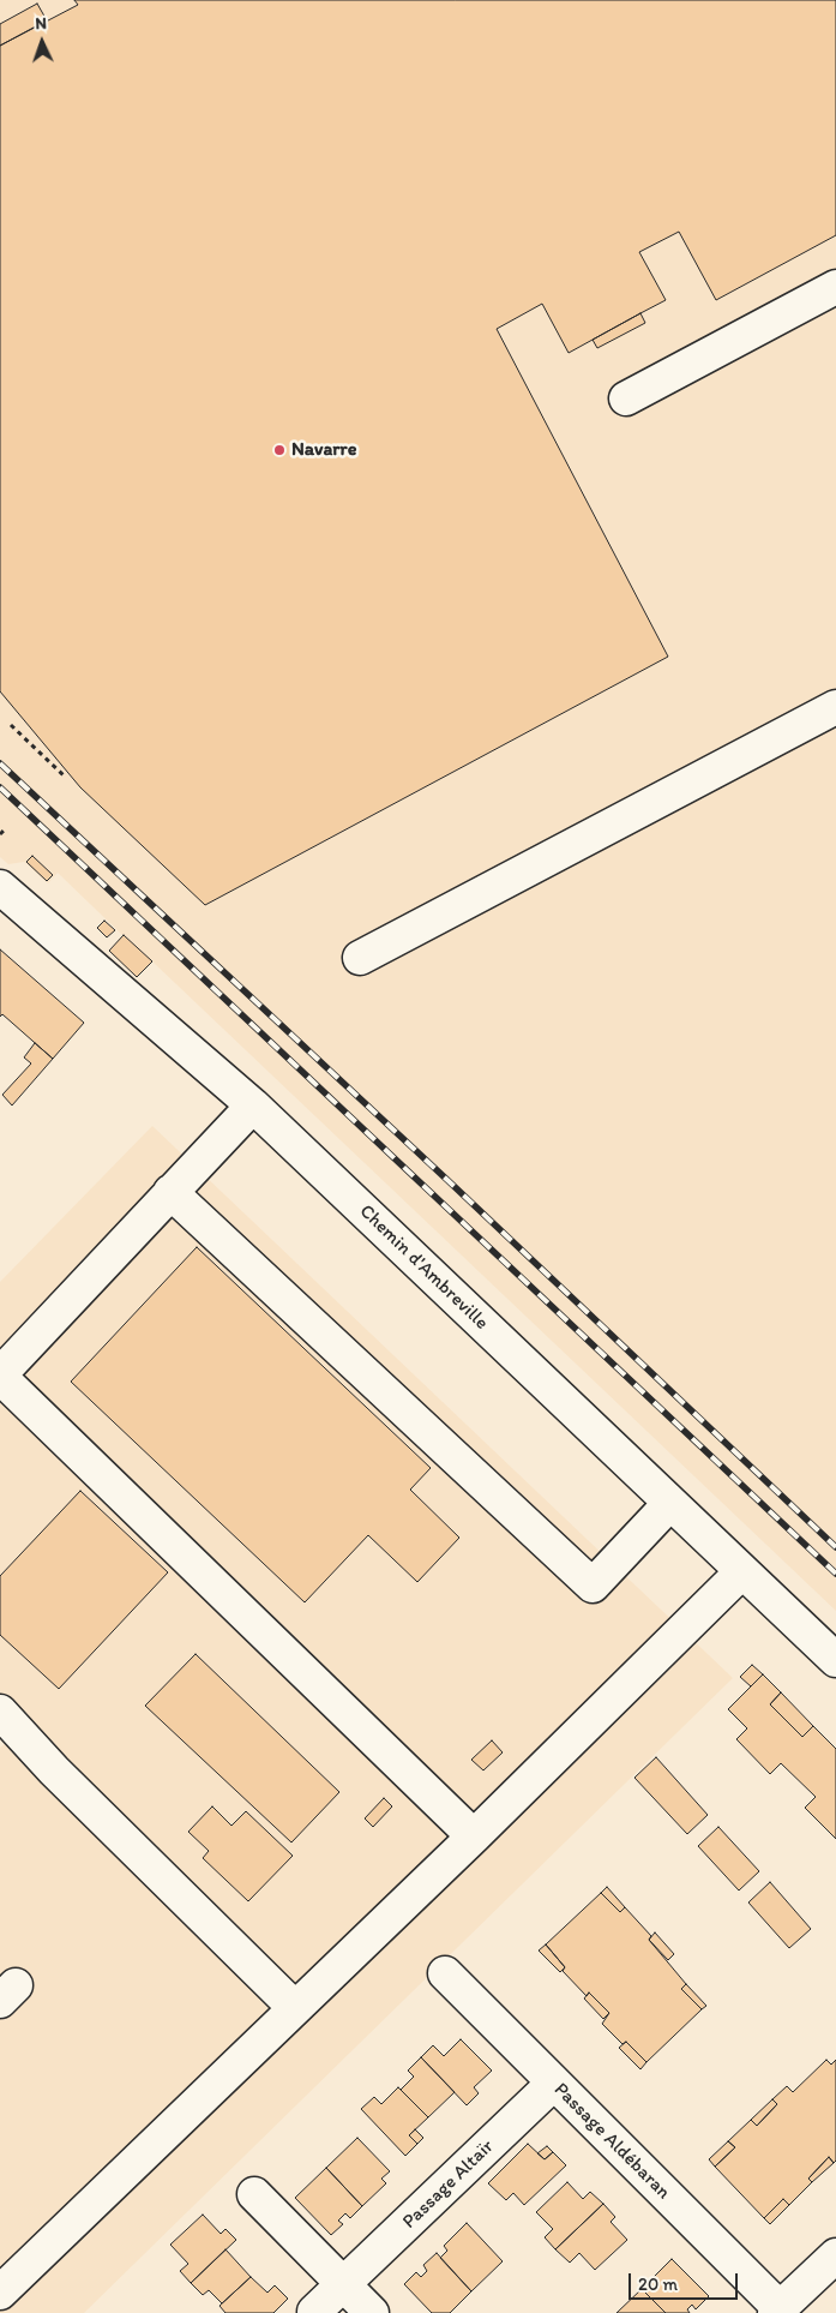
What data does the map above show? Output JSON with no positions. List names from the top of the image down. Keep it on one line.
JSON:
{"streets":{"street":["Chemin d'Ambreville","Passage Aldébaran","Passage Altaïr"]},"crossings":[["Passage Aldébaran","Passage Altaïr"]],"places":["Navarre"],"scale_bar":"20 m","north":"top"}
